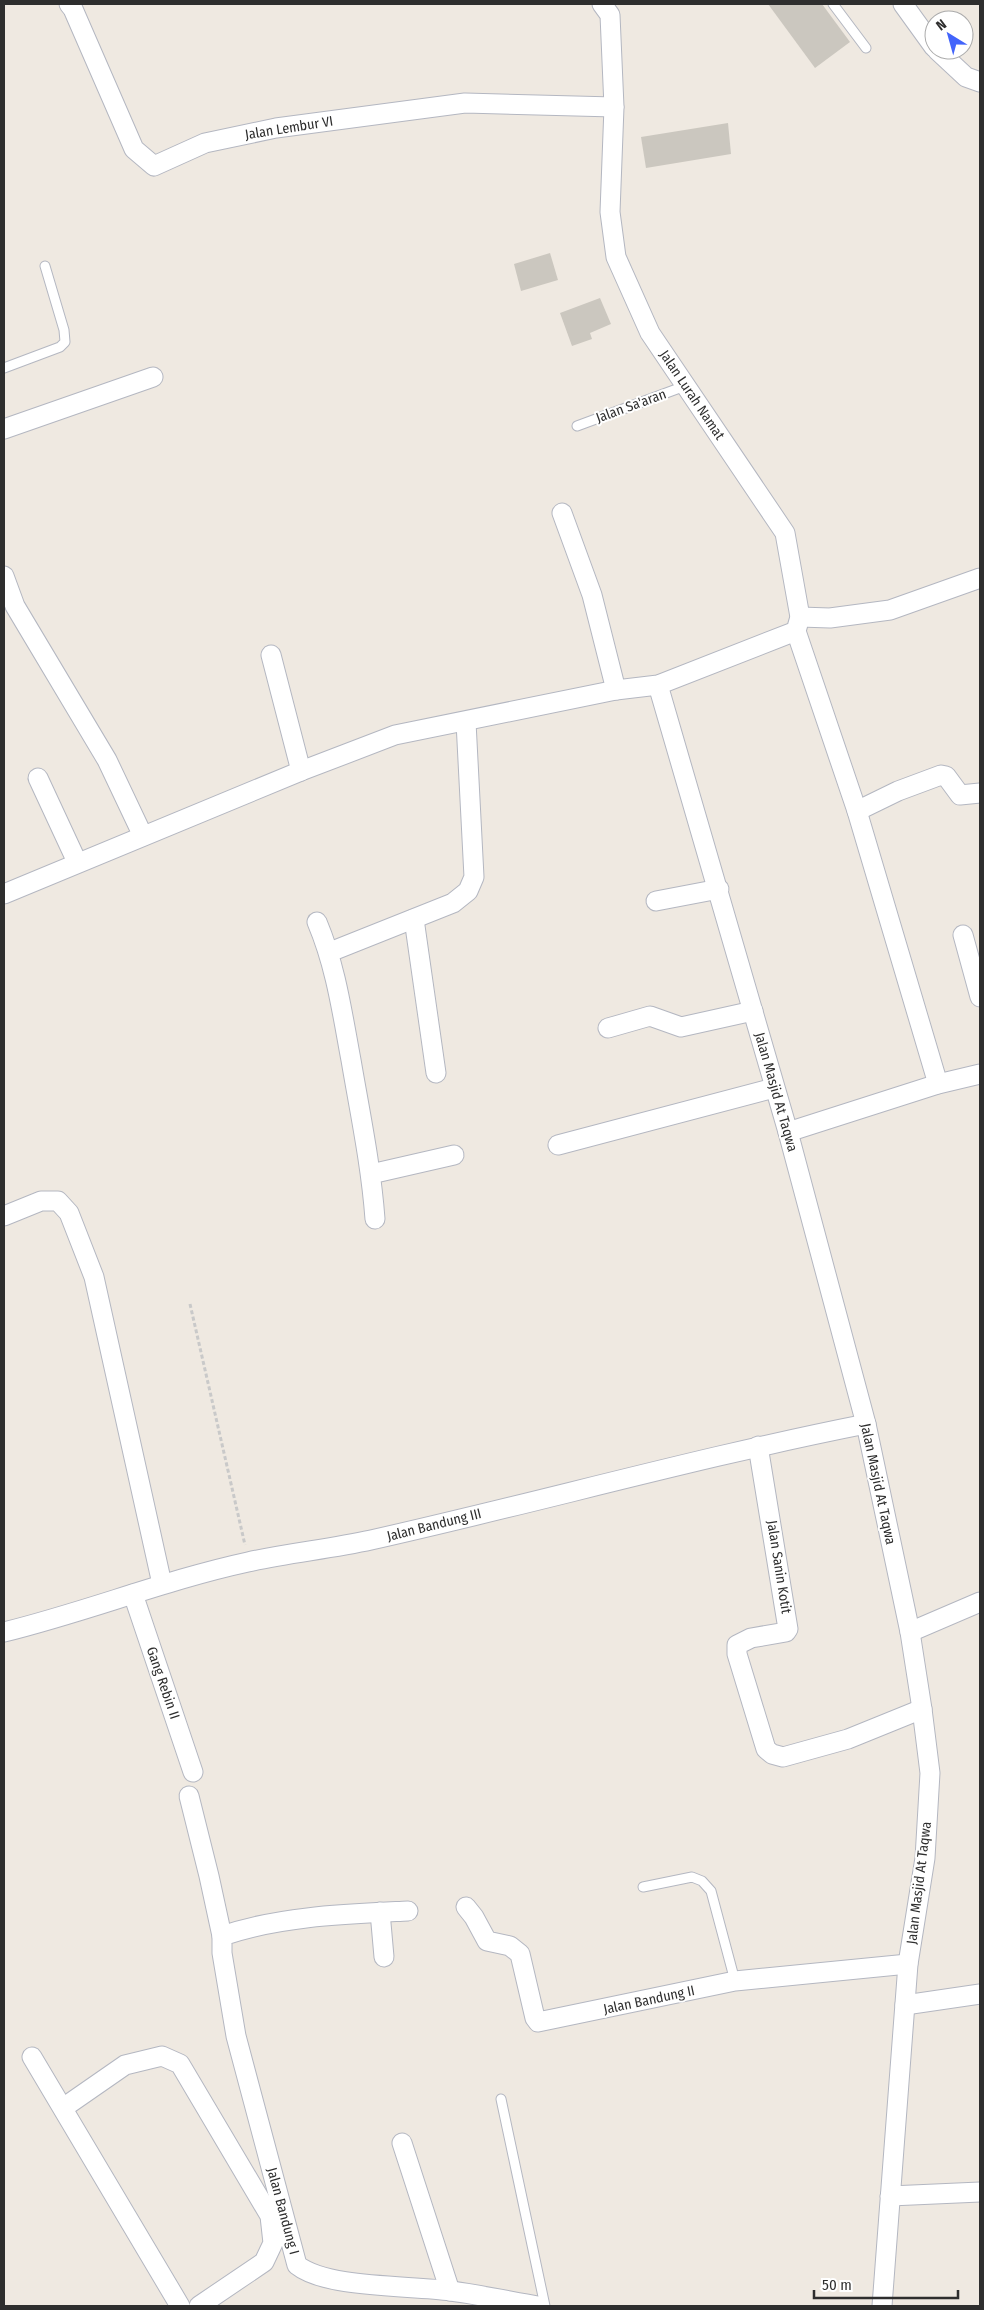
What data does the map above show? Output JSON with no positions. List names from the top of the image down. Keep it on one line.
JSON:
{"streets":{"street":["Jalan Lembur VI","Jalan Lurah Namat","Jalan Masjid At Taqwa","Jalan Bandung III","Jalan Sanin Kotit","Gang Rebin II","Jalan Bandung II","Jalan Bandung I"],"lane":["Jalan Sa'aran"]},"crossings":[["Jalan Lembur VI","Jalan Lurah Namat"],["Jalan Lurah Namat","Jalan Sa'aran"],["Jalan Masjid At Taqwa","Jalan Bandung III"],["Jalan Masjid At Taqwa","Jalan Sanin Kotit"],["Jalan Masjid At Taqwa","Jalan Bandung II"],["Jalan Bandung III","Jalan Sanin Kotit"],["Jalan Bandung III","Gang Rebin II"]],"scale_bar":"50 m","north":"top left"}
